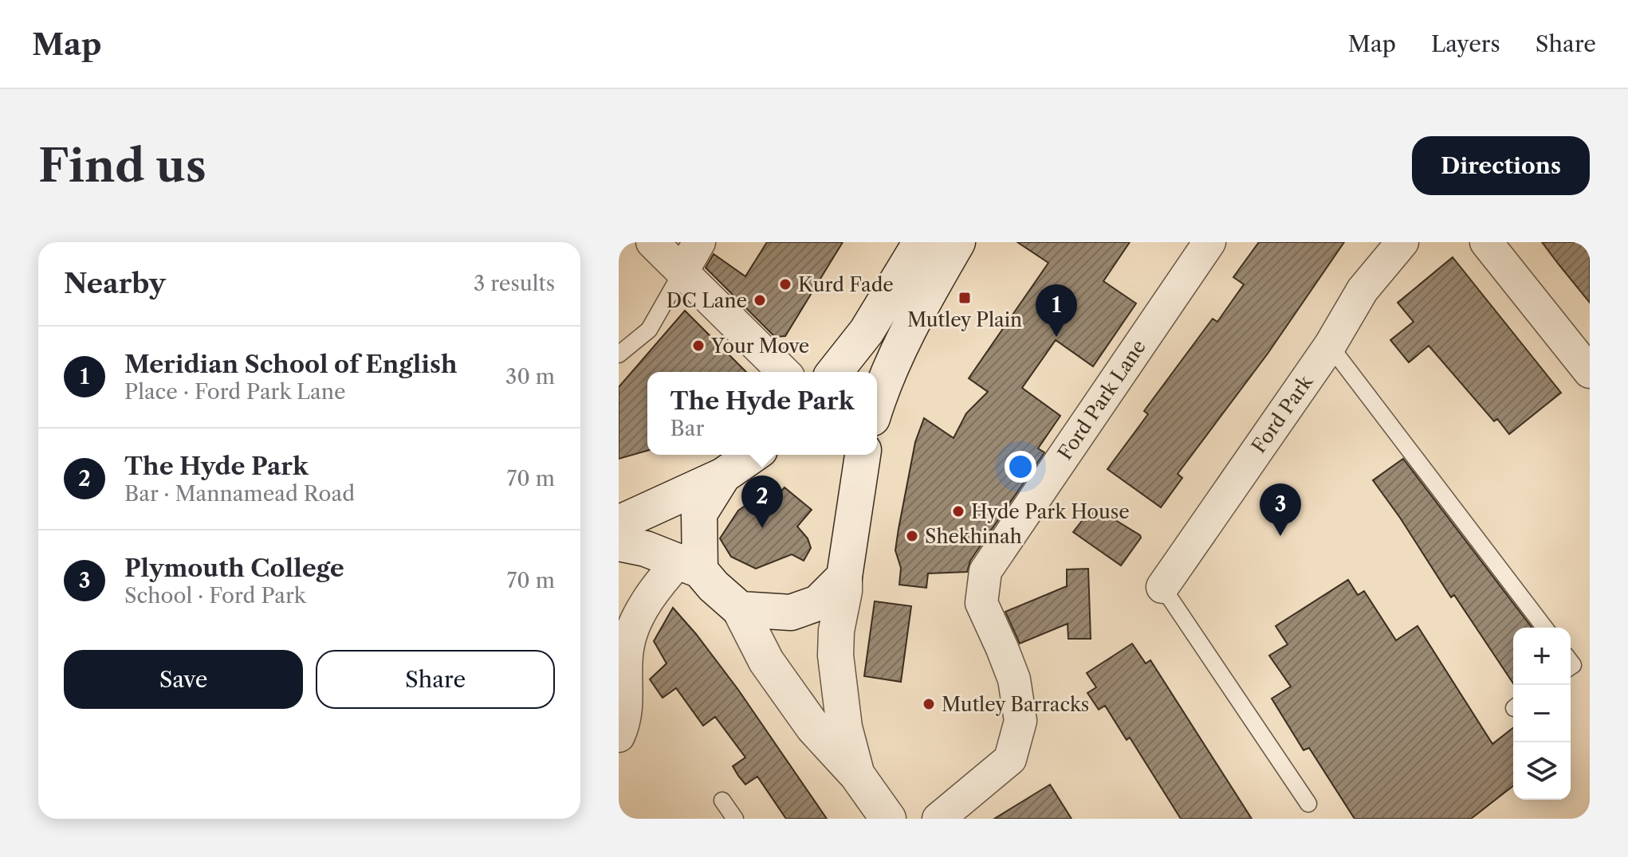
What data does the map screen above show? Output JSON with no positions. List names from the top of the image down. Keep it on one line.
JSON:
{"streets":{"street":["Ford Park Lane","Ford Park"]},"places":{"other":["Kurd Fade","DC Lane","Your Move","Hyde Park House","Shekhinah","Mutley Barracks"],"transit":["Mutley Plain"]},"page":{"header":"Map","nav":["Map","Layers","Share"],"buttons":["Directions",["Save","Share"]],"title":"Find us","heading":["Nearby","3 results"],"pins":["1","2","3"],"list":[{"mark":"1","name":"Meridian School of English","note":"Place · Ford Park Lane","value":"30 m"},{"mark":"2","name":"The Hyde Park","note":"Bar · Mannamead Road","value":"70 m"},{"mark":"3","name":"Plymouth College","note":"School · Ford Park","value":"70 m"}],"popup":["The Hyde Park","Bar"],"map_buttons":["+","−"]}}
